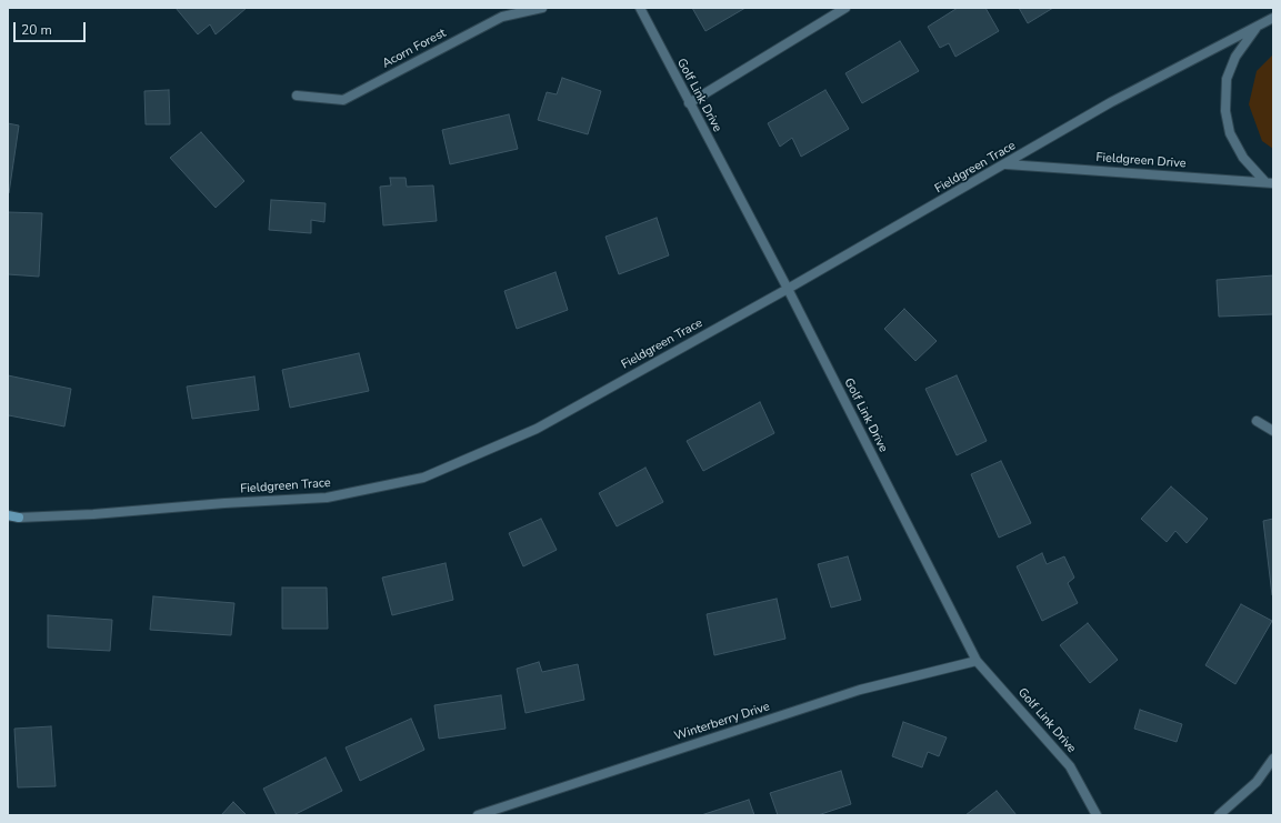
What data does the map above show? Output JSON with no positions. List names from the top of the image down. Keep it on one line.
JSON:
{"streets":{"street":["Acorn Forest","Golf Link Drive","Fieldgreen Drive","Fieldgreen Trace","Winterberry Drive"]},"crossings":[["Golf Link Drive","Fieldgreen Trace"],["Golf Link Drive","Winterberry Drive"],["Fieldgreen Drive","Fieldgreen Trace"]],"scale_bar":"20 m"}
